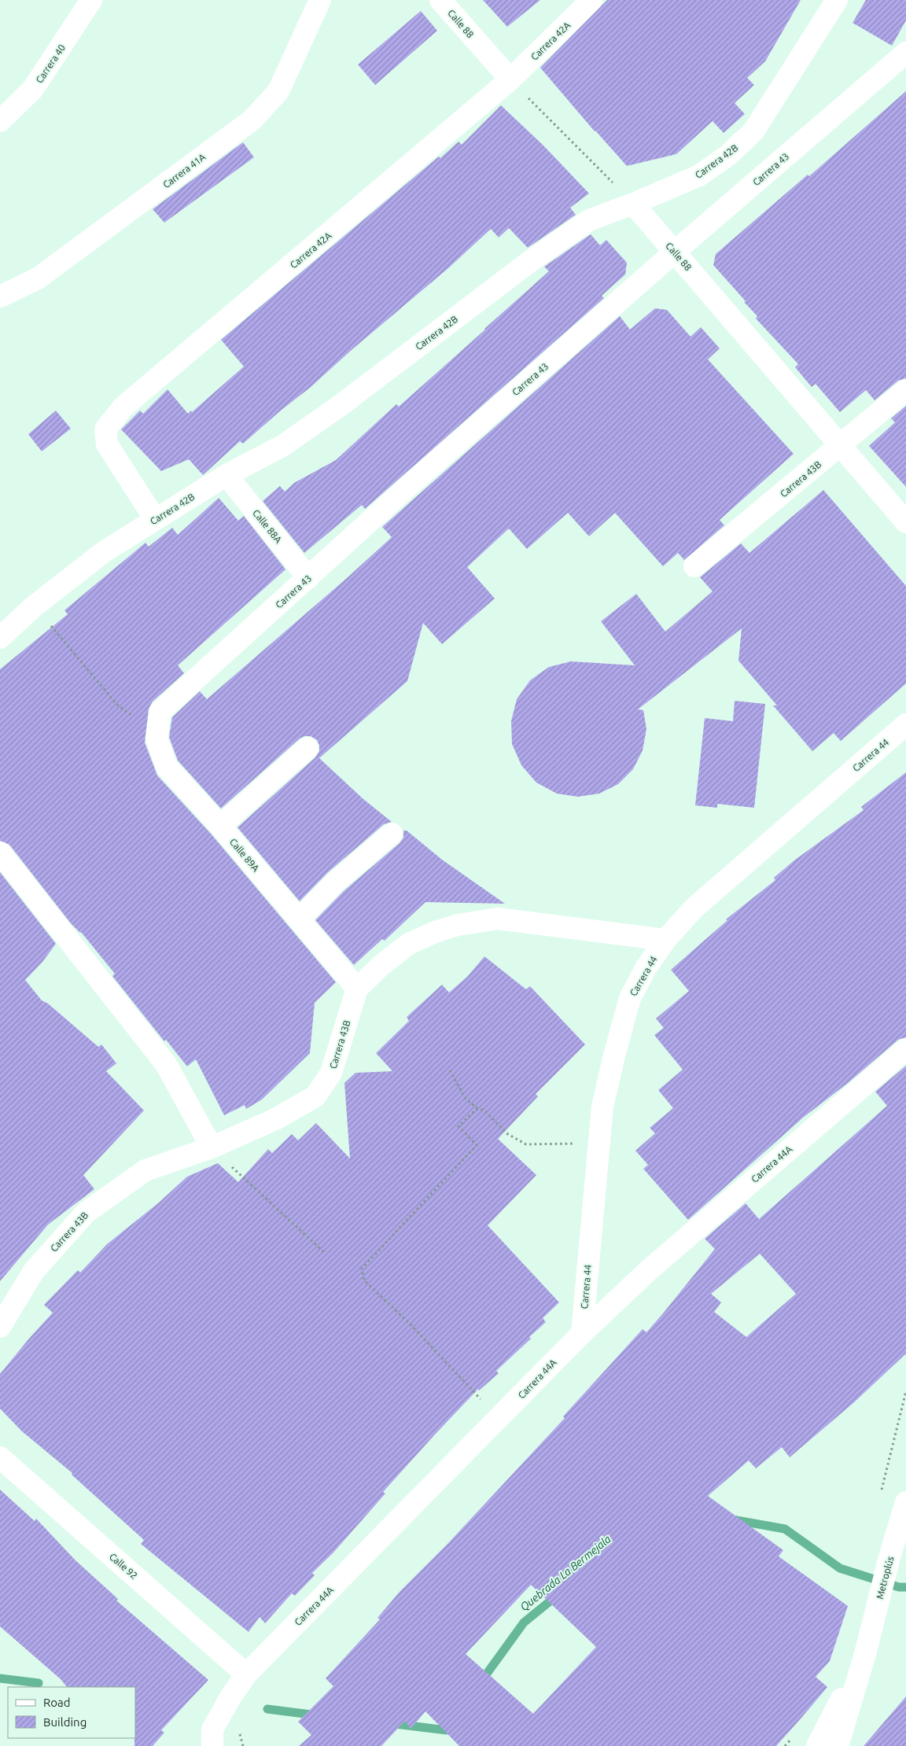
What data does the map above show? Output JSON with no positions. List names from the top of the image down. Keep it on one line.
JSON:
{"streets":{"street":["Calle 88","Carrera 42A","Carrera 40","Carrera 42B","Carrera 43","Carrera 41A","Carrera 43B","Calle 88A","Carrera 44","Calle 89A","Carrera 44A","Calle 92","Metroplús"]},"crossings":[["Calle 88","Carrera 42A"],["Calle 88","Carrera 42B"],["Calle 88","Carrera 43"],["Calle 88","Carrera 43B"],["Carrera 42A","Carrera 42B"],["Carrera 42B","Calle 88A"],["Carrera 43","Calle 88A"],["Carrera 43","Calle 89A"],["Carrera 43B","Carrera 44"],["Carrera 43B","Calle 89A"],["Carrera 44","Carrera 44A"],["Carrera 44A","Calle 92"]],"water":["Quebrada La Bermejala"],"legend":["Road","Building"]}
